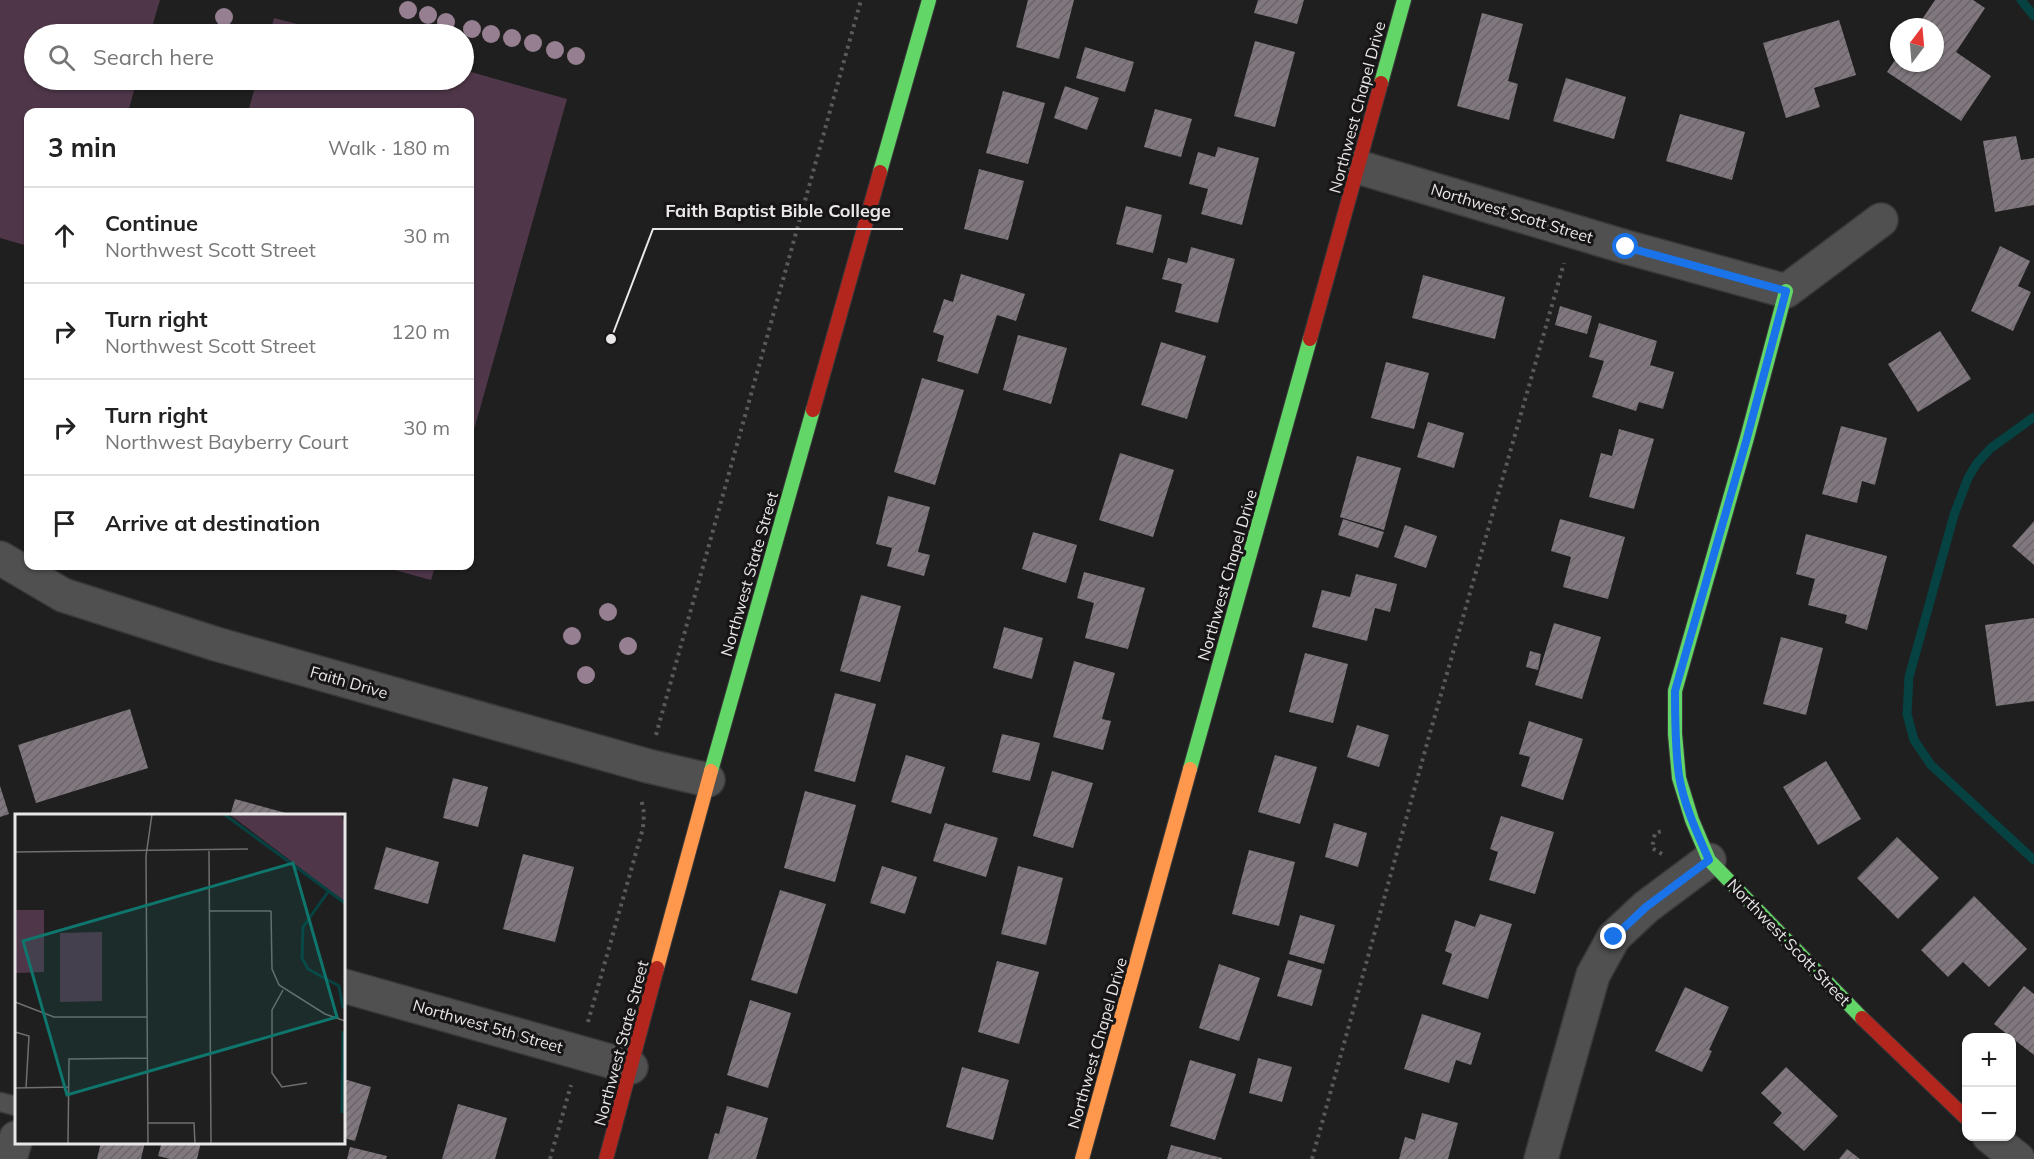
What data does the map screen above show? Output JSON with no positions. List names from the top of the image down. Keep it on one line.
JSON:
{"streets":{"street":["Northwest Chapel Drive","Northwest Scott Street","Northwest State Street","Faith Drive","Northwest 5th Street"]},"crossings":[["Northwest Chapel Drive","Northwest Scott Street"],["Northwest State Street","Faith Drive"],["Northwest State Street","Northwest 5th Street"]],"places":["Faith Baptist Bible College"],"north":"top","page":{"search":"Search here","heading":["3 min","Walk · 180 m"],"list":[["Continue","Northwest Scott Street","30 m"],["Turn right","Northwest Scott Street","120 m"],["Turn right","Northwest Bayberry Court","30 m"],"Arrive at destination"],"map_buttons":["+","−"]}}
